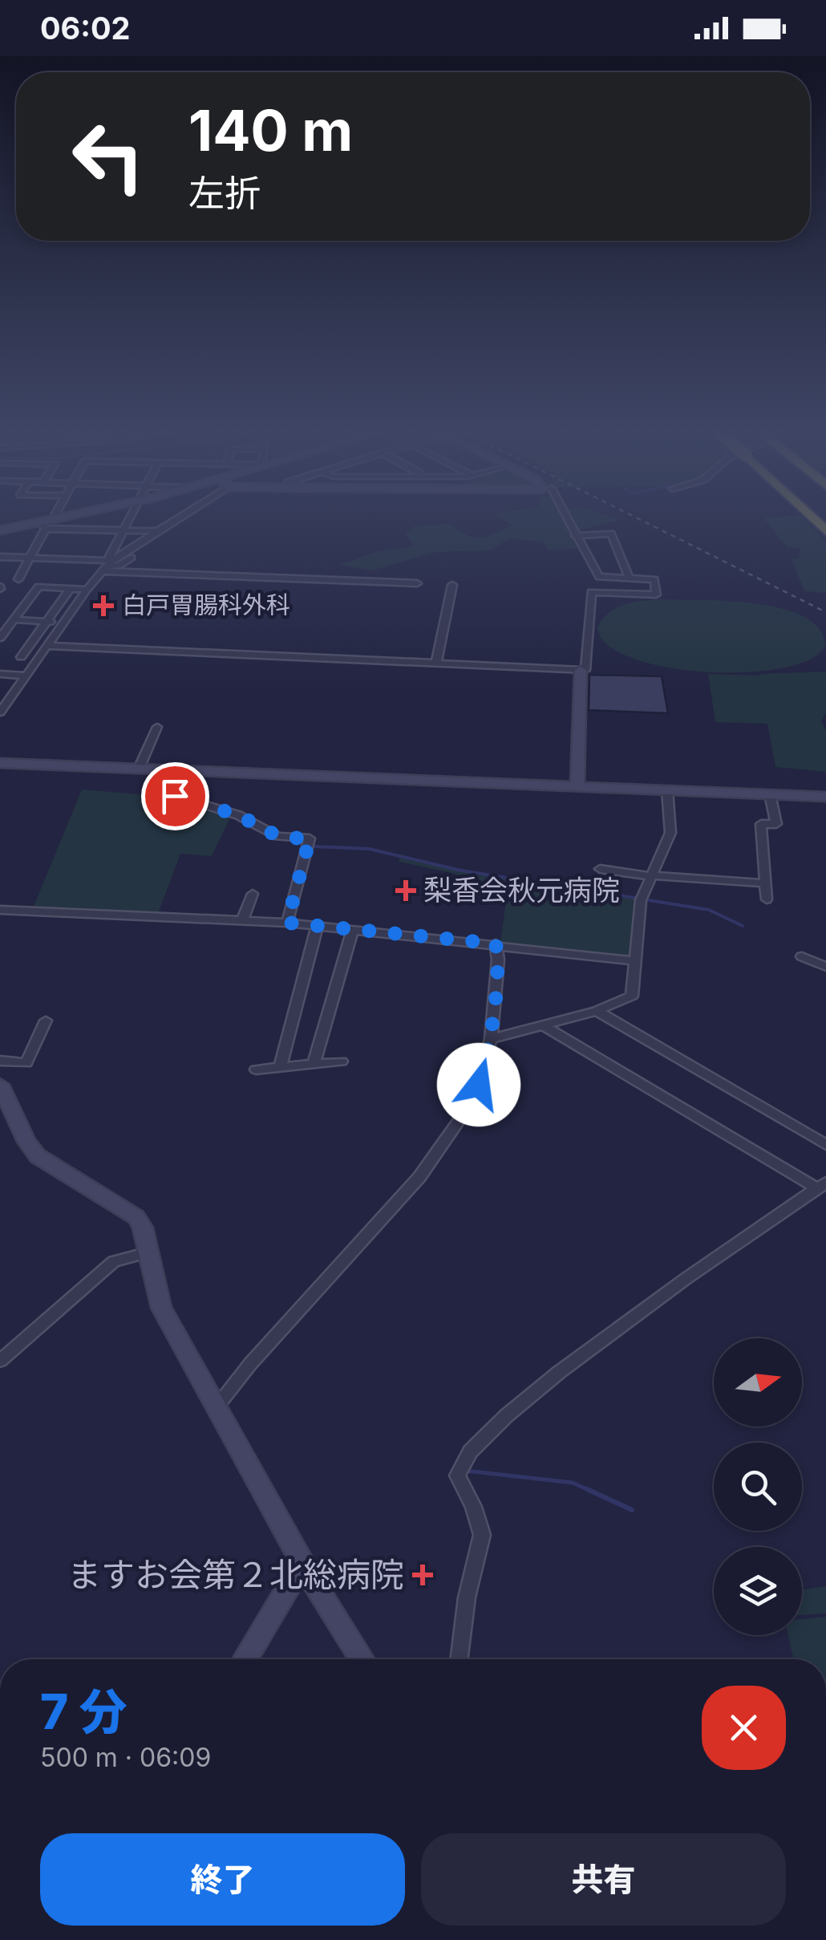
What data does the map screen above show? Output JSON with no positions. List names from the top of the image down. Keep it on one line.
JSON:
{"places":{"health":["白戸胃腸科外科","梨香会秋元病院","ますお会第２北総病院"]},"north":"right","page":{"status":"06:02","turn":["140 m","左折"],"heading":["7 分","500 m · 06:09"],"buttons":["終了","共有"]}}
